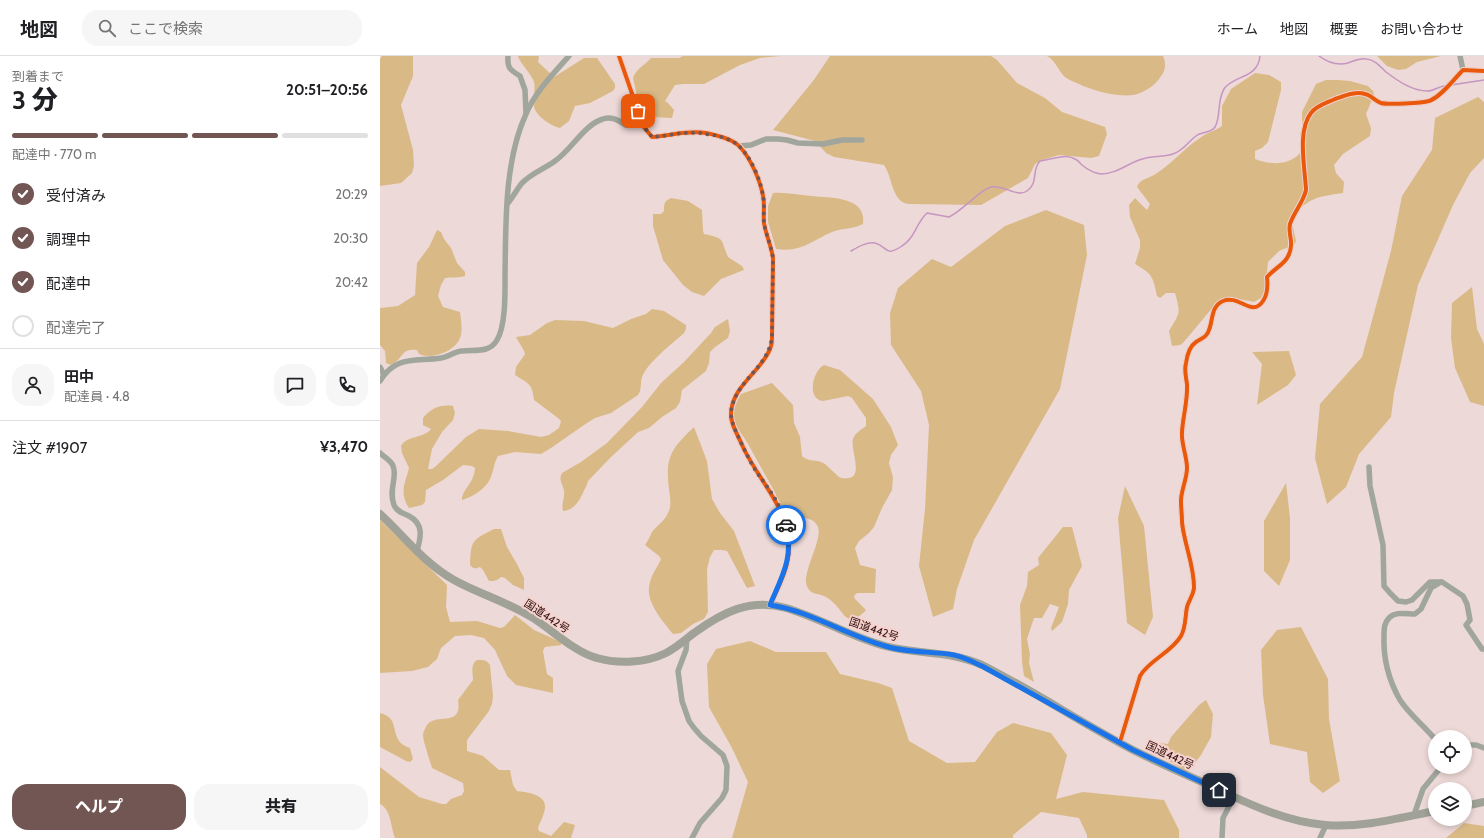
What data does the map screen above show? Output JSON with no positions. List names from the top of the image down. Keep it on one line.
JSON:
{"streets":{"highway":["国道442号"]},"page":{"header":"地図","search":"ここで検索","nav":["ホーム","地図","概要","お問い合わせ"],"heading":["3 分","到着まで","20:51–20:56"],"panel":["田中","配達員 · 4.8","注文 #1907","¥3,470"],"bar":"配達中 · 770 m","list":[["受付済み","20:29"],["調理中","20:30"],["配達中","20:42"],"配達完了"],"buttons":["ヘルプ","共有"]}}
